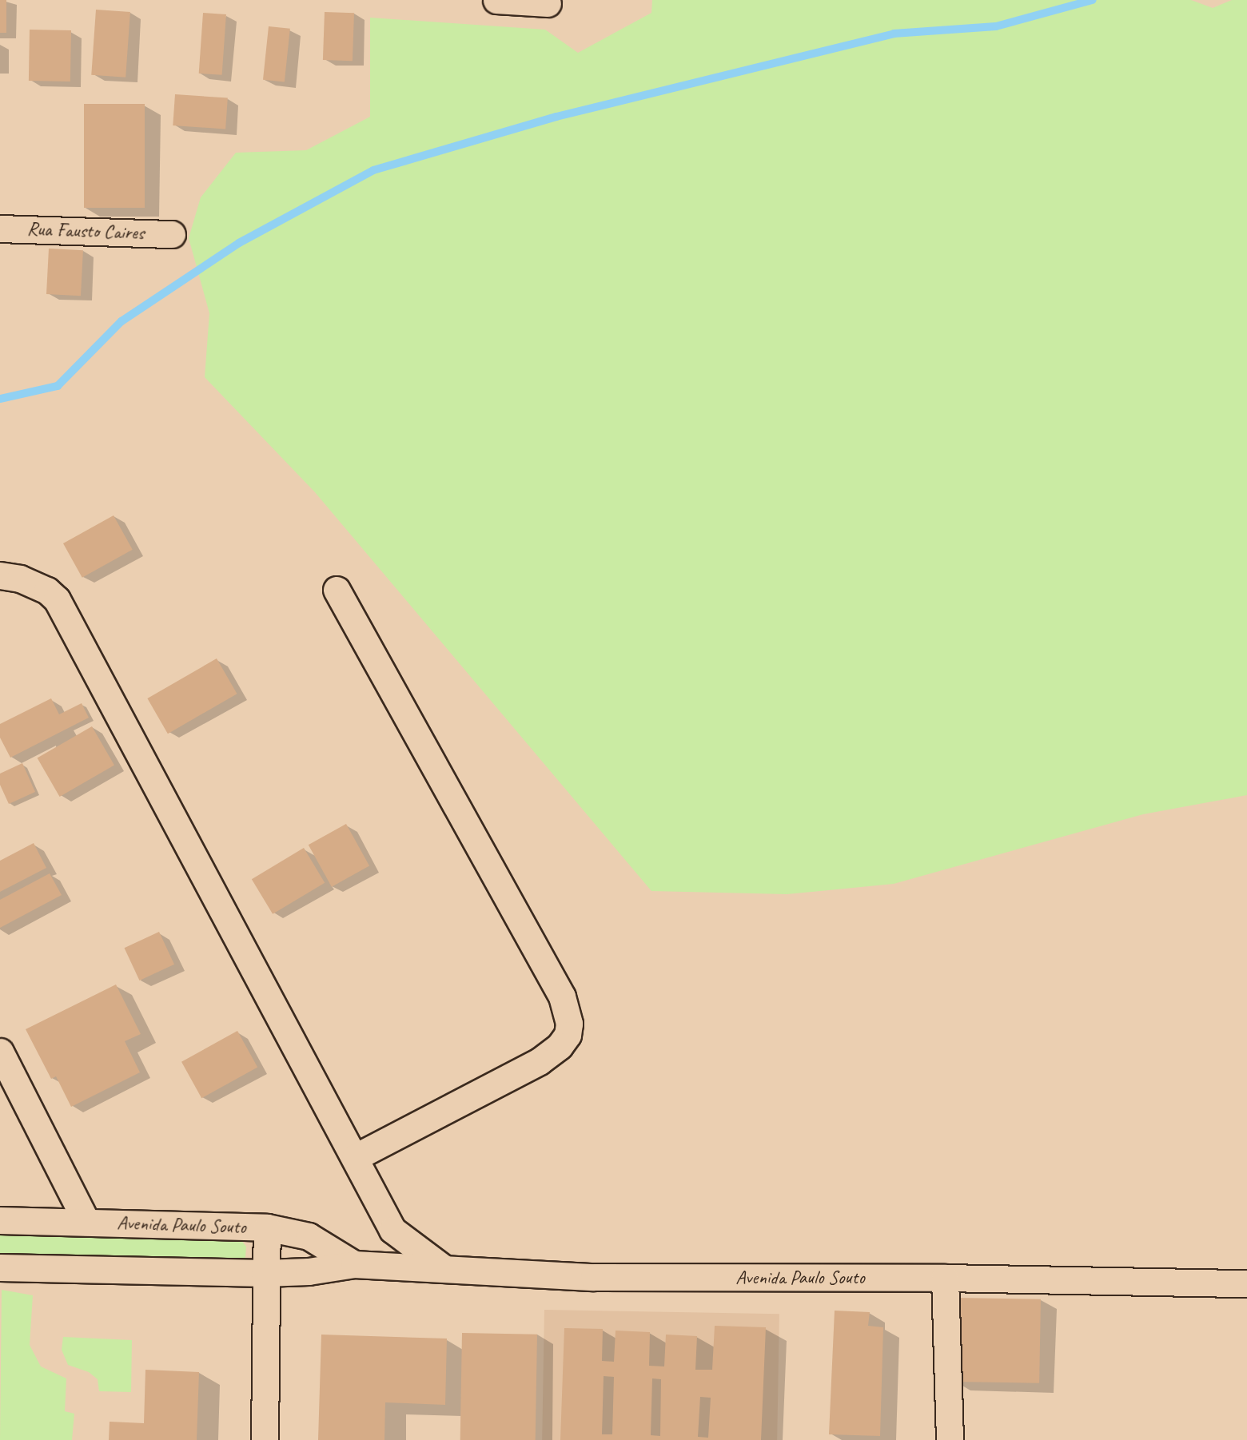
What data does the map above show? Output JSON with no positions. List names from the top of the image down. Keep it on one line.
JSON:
{"streets":{"street":["Rua Fausto Caires","Avenida Paulo Souto"]}}
